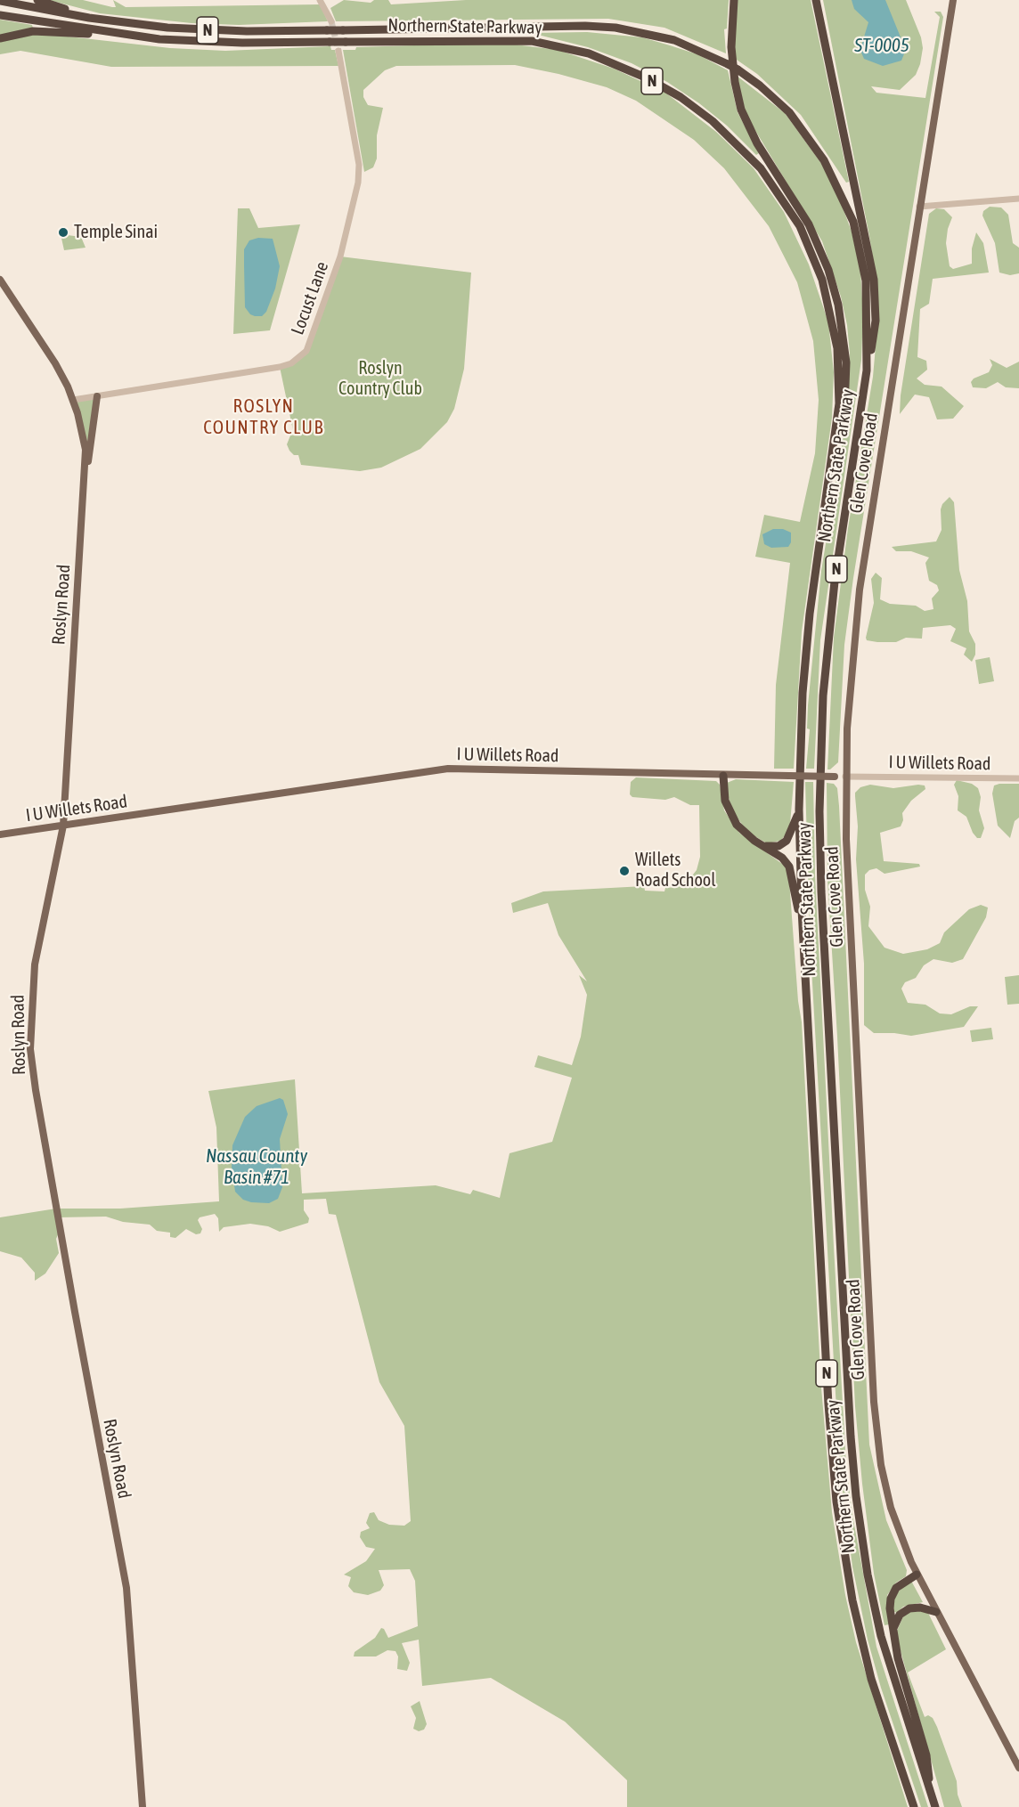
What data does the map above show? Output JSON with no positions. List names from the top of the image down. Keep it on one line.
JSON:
{"streets":{"highway":["Northern State Parkway","N"],"main road":["Glen Cove Road","Roslyn Road","I U Willets Road"],"street":["Locust Lane"]},"crossings":[["Locust Lane","Roslyn Road"],["Glen Cove Road","I U Willets Road"],["Roslyn Road","I U Willets Road"]],"districts":["ROSLYN COUNTRY CLUB"],"water":["ST-0005","Nassau County Basin #71"],"parks":["Roslyn Country Club"],"places":["Temple Sinai","Willets Road School"]}
